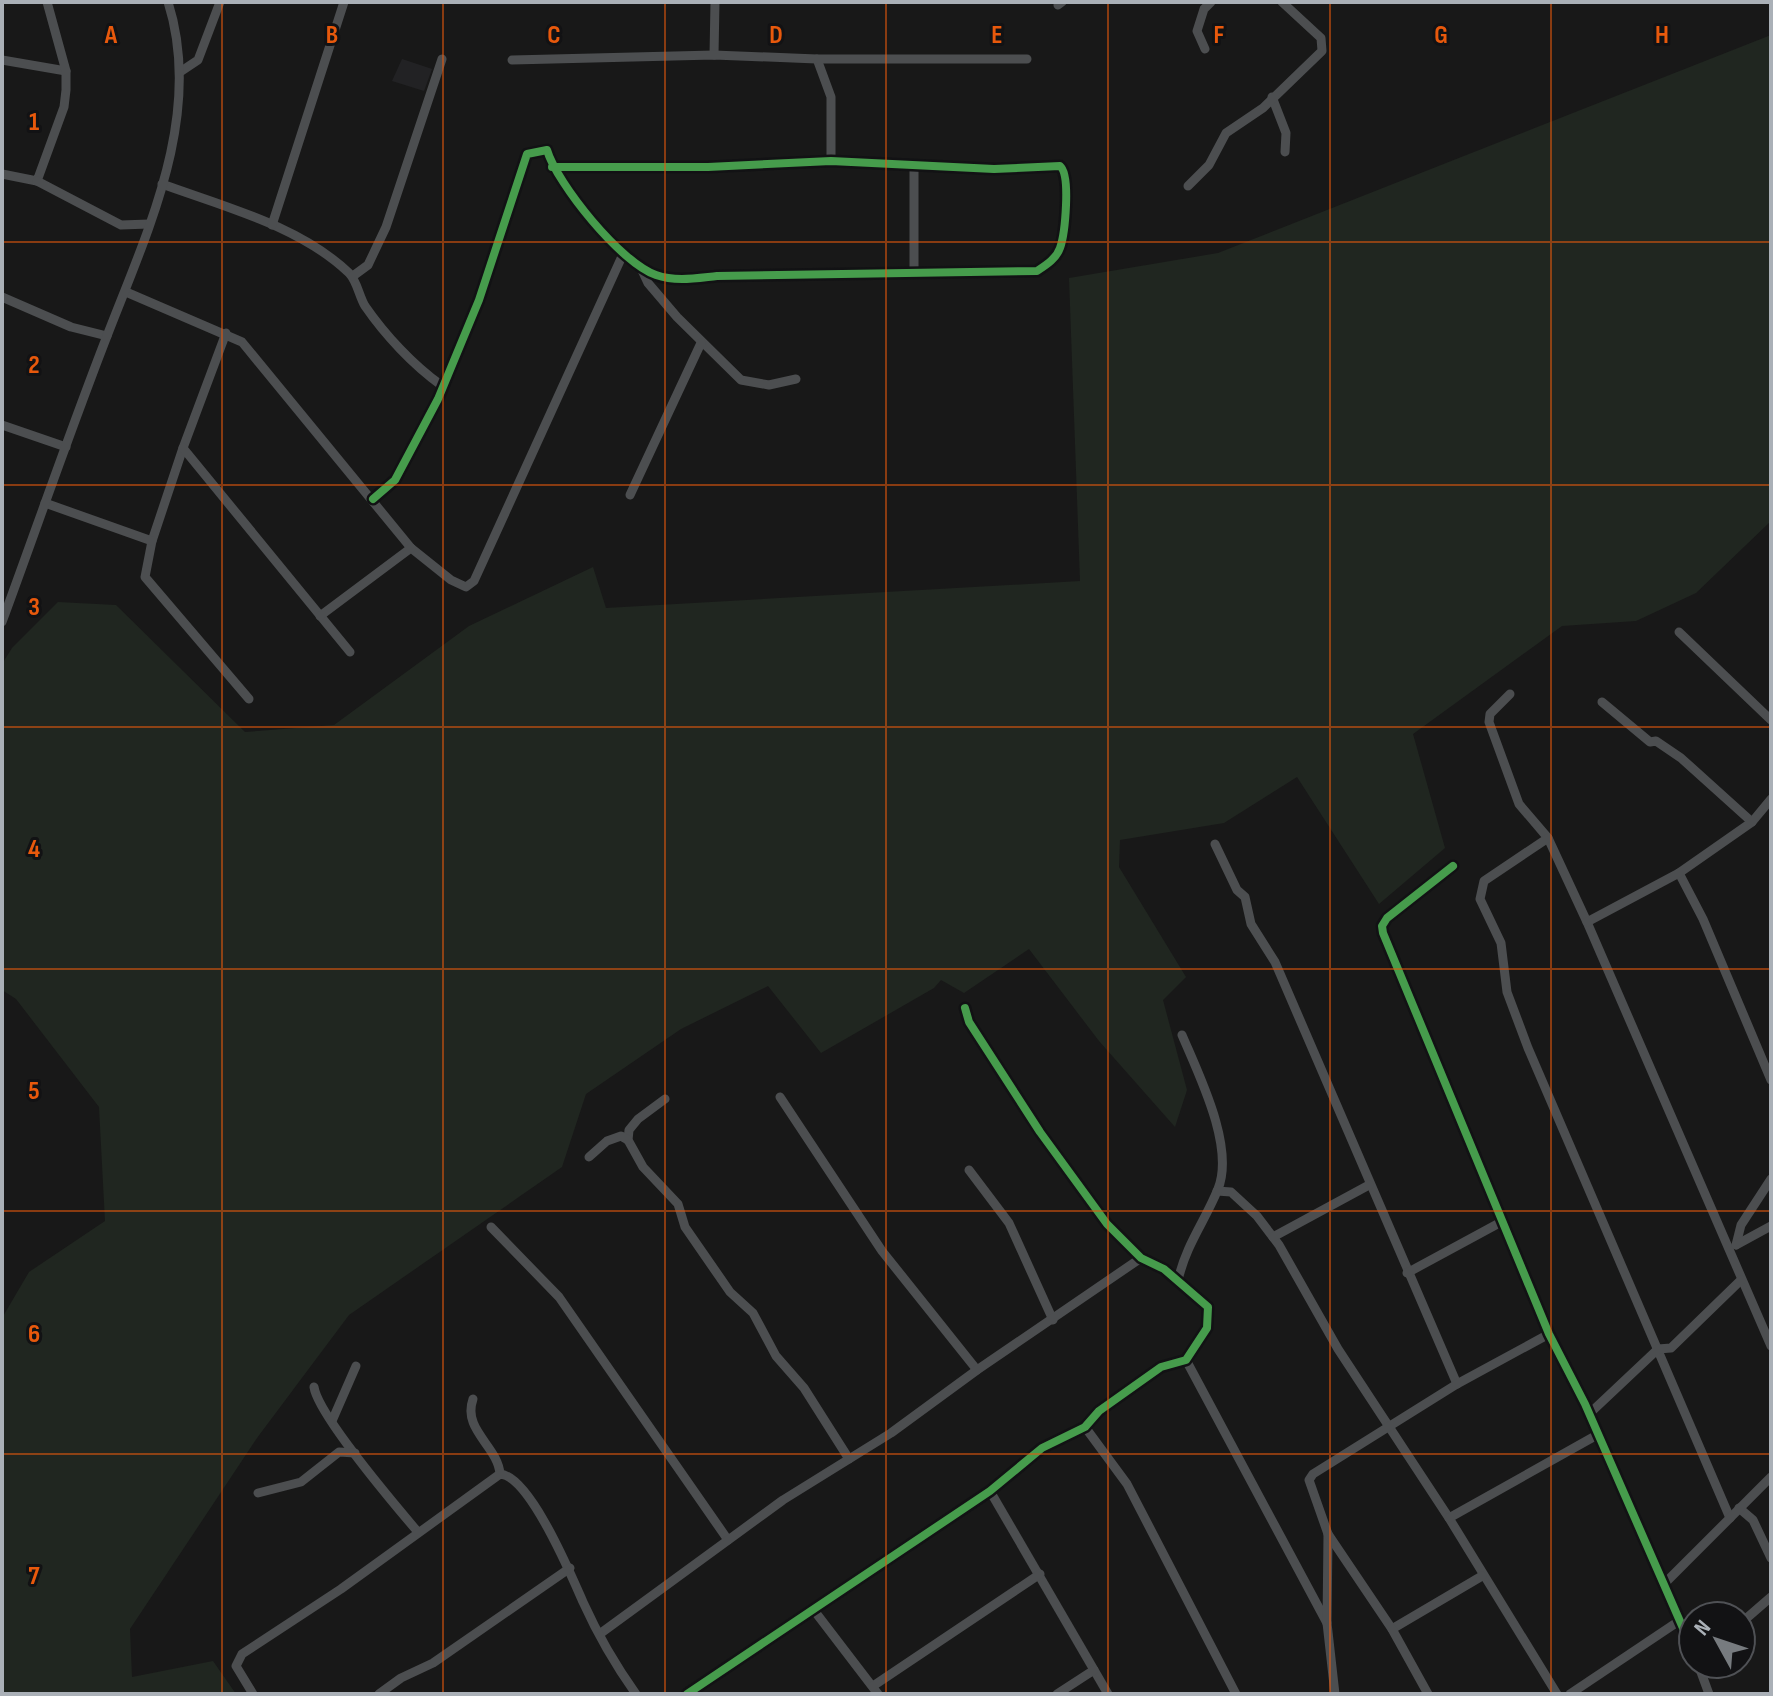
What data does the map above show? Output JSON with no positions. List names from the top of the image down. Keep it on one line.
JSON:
{"north":"top left","grid":{"columns":["A","B","C","D","E","F","G","H"],"rows":["1","2","3","4","5","6","7"]}}
